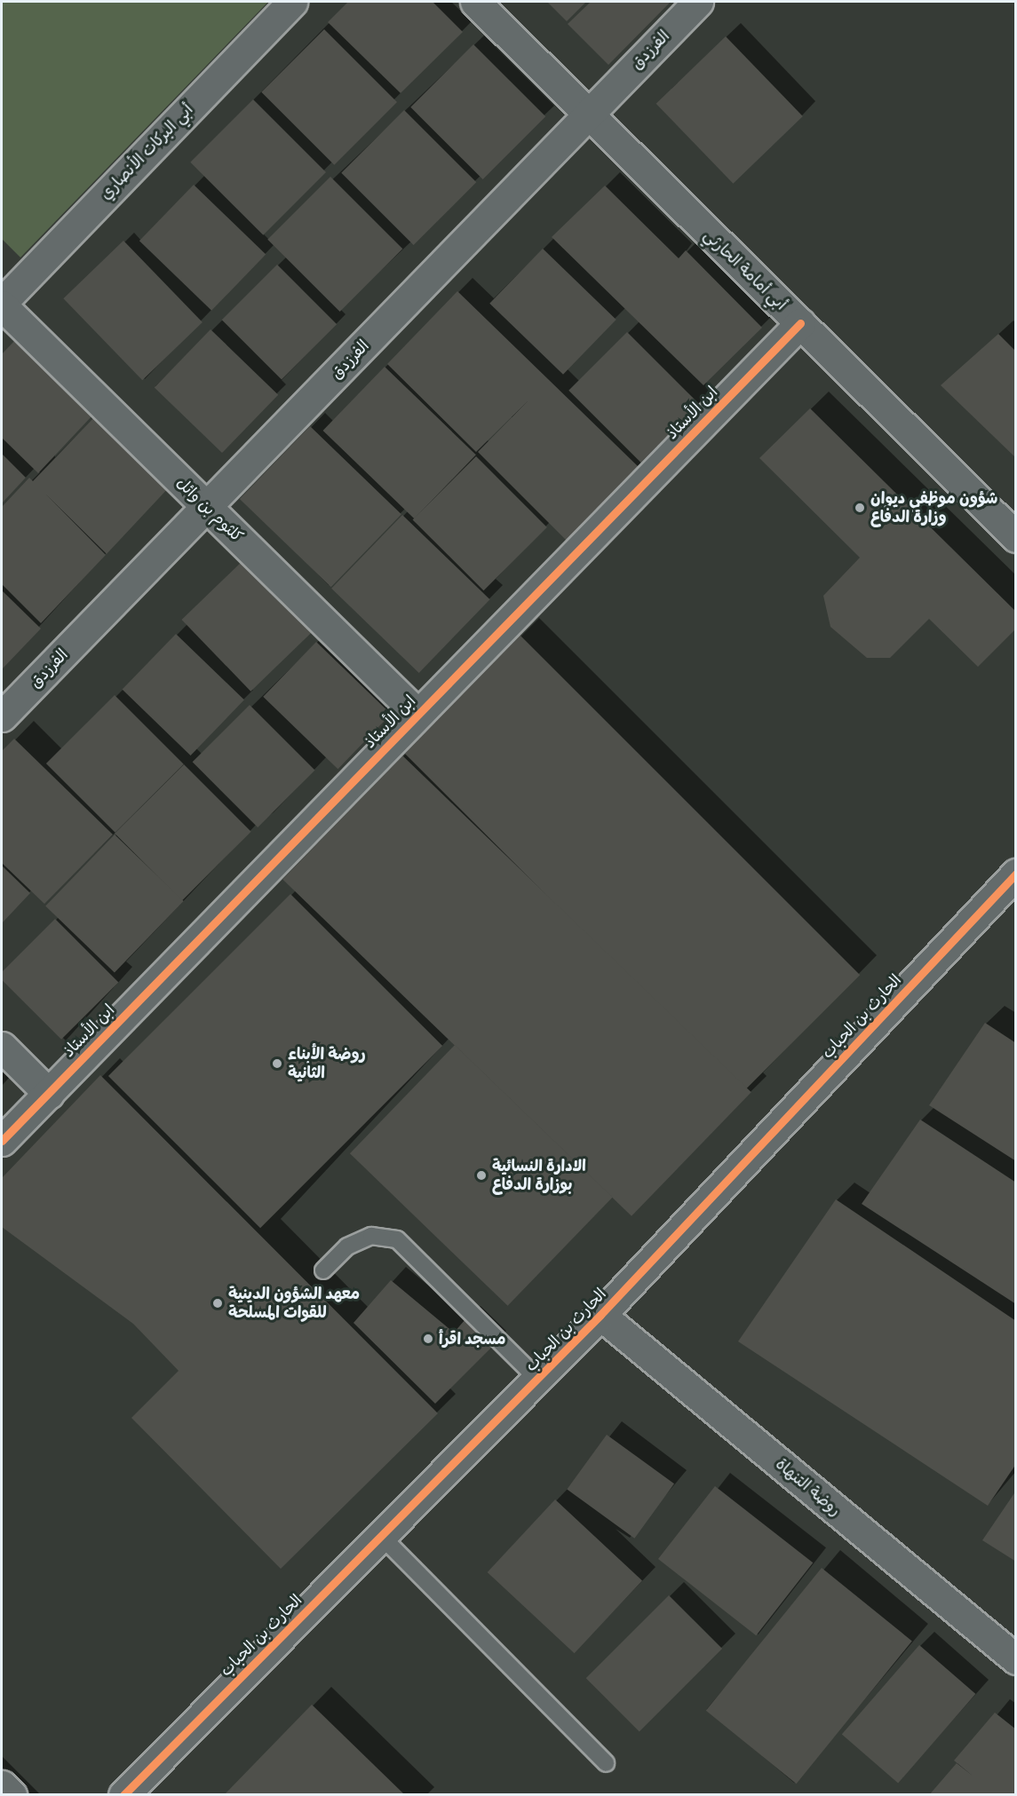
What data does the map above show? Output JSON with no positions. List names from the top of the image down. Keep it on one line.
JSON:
{"streets":{"street":["الفرزدق","أبي البركات الأنصاري","أبي أمامة الحارثي","ابن الأستاذ","كلثوم بن وائل","الحارث بن الحباب","روضة التنهاة"]},"crossings":[["الفرزدق","أبي أمامة الحارثي"],["الفرزدق","كلثوم بن وائل"],["أبي البركات الأنصاري","كلثوم بن وائل"],["أبي أمامة الحارثي","ابن الأستاذ"],["ابن الأستاذ","كلثوم بن وائل"],["الحارث بن الحباب","روضة التنهاة"]],"places":["شؤون موظفي ديوان وزارة الدفاع","روضة الأبناء الثانية","الادارة النسائية بوزارة الدفاع","معهد الشؤون الدينية للقوات المسلحة","مسجد اقرأ"]}
